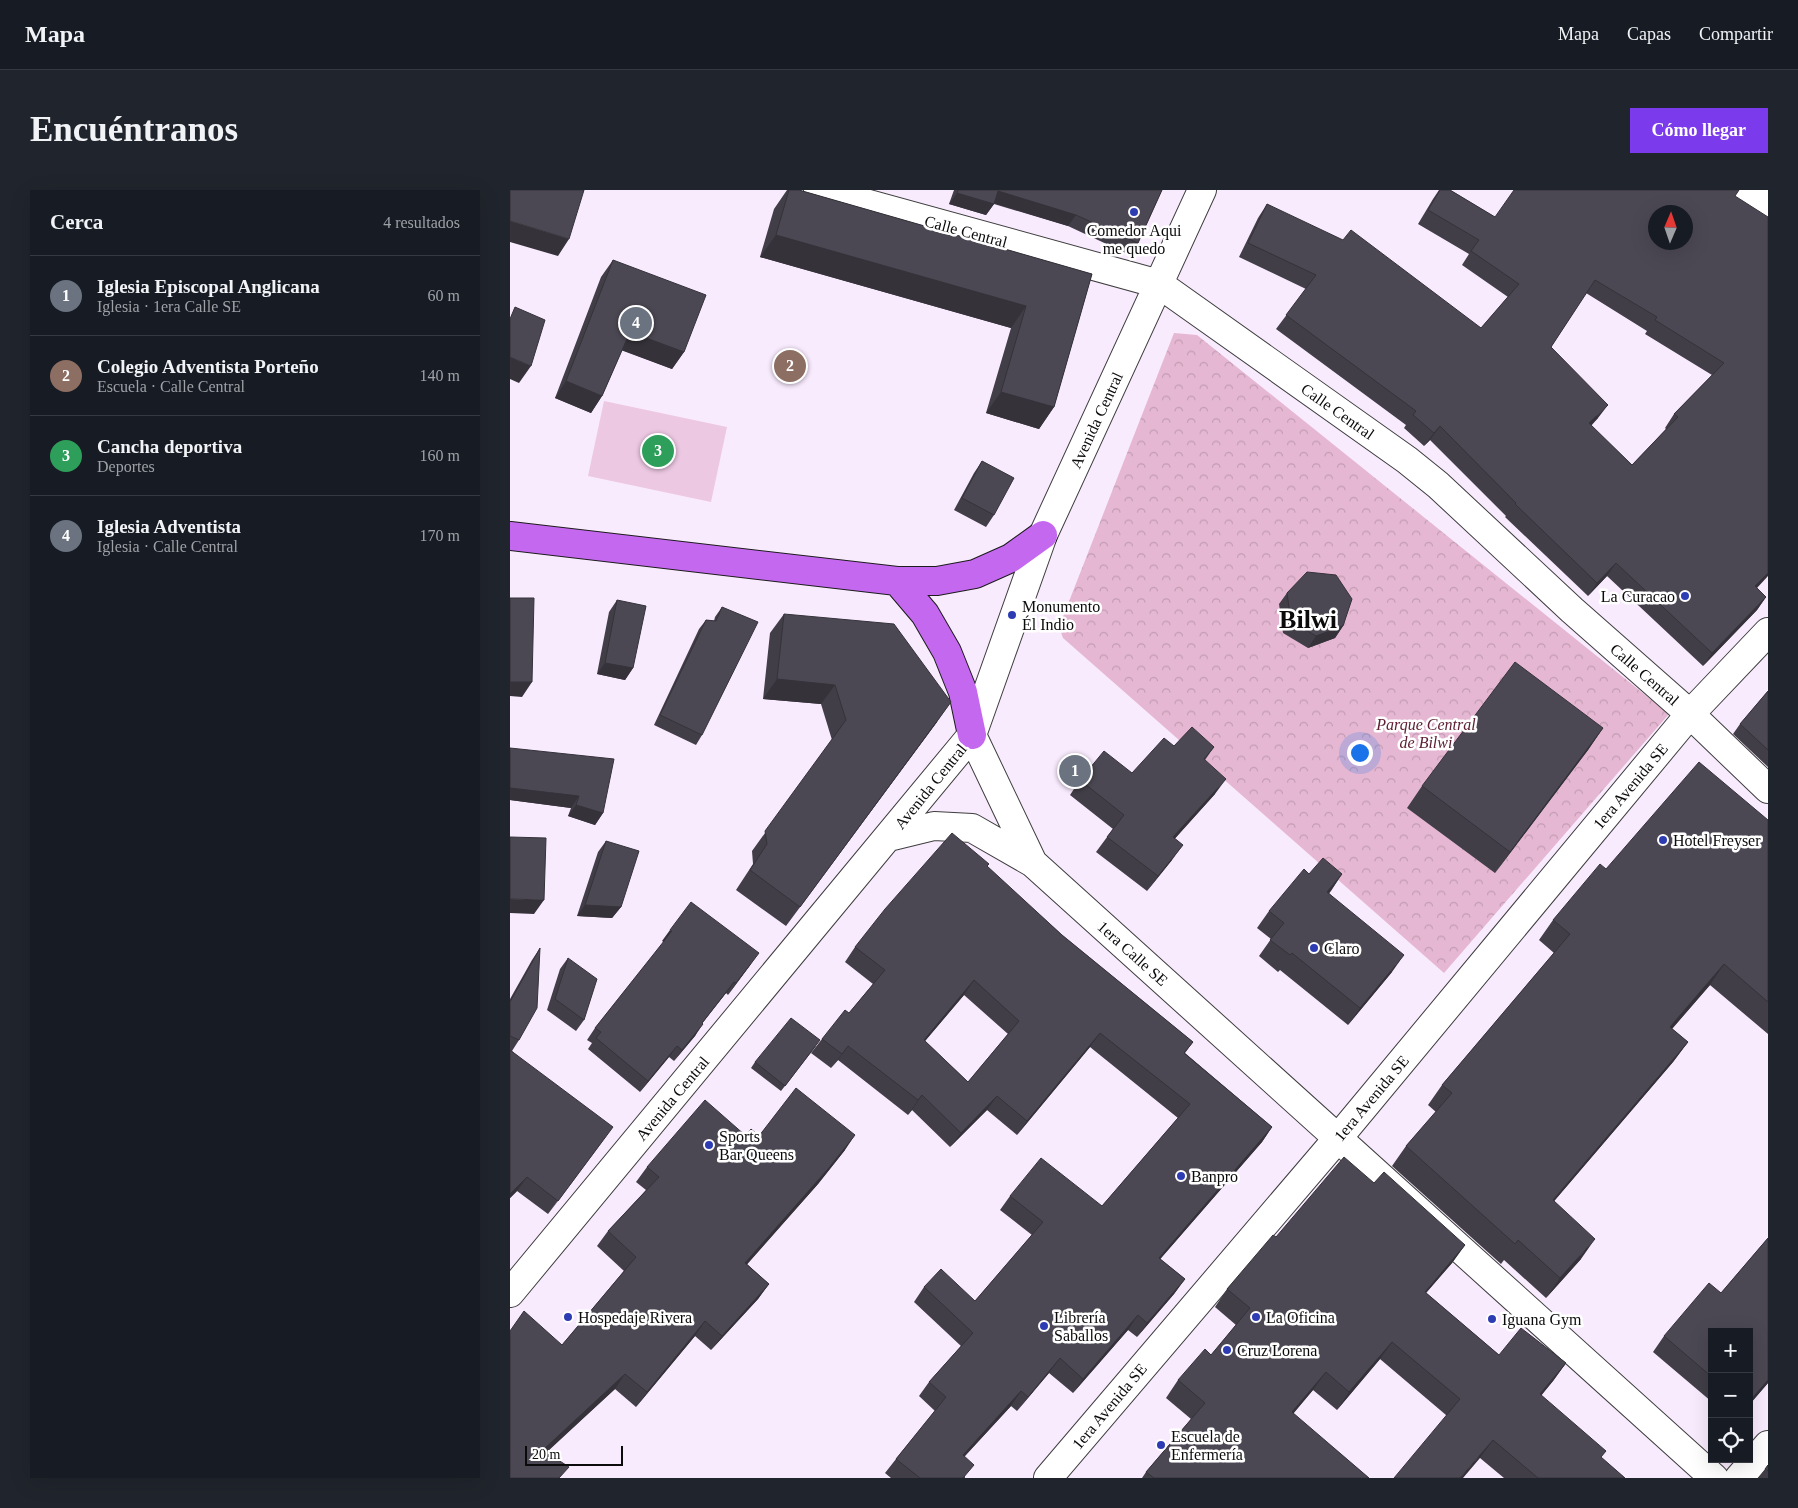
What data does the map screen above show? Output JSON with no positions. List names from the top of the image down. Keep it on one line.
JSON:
{"streets":{"street":["Calle Central","Avenida Central","1era Avenida SE","1era Calle SE"]},"crossings":[["Calle Central","Avenida Central"],["Calle Central","1era Avenida SE"],["Avenida Central","1era Calle SE"],["1era Avenida SE","1era Calle SE"]],"districts":["Bilwi"],"parks":["Parque Central de Bilwi"],"places":["Comedor Aqui me quedo","La Curacao","Monumento Él Indio","Hotel Freyser","Claro","Sports Bar Queens","Banpro","Hospedaje Rivera","La Oficina","Iguana Gym","Librería Saballos","Cruz Lorena","Escuela de Enfermería"],"scale_bar":"20 m","north":"top","page":{"header":"Mapa","nav":["Mapa","Capas","Compartir"],"buttons":"Cómo llegar","title":"Encuéntranos","heading":["Cerca","4 resultados"],"list":[{"mark":"1","name":"Iglesia Episcopal Anglicana","note":"Iglesia · 1era Calle SE","value":"60 m"},{"mark":"2","name":"Colegio Adventista Porteño","note":"Escuela · Calle Central","value":"140 m"},{"mark":"3","name":"Cancha deportiva","note":"Deportes","value":"160 m"},{"mark":"4","name":"Iglesia Adventista","note":"Iglesia · Calle Central","value":"170 m"}],"pins":["4","2","3","1"],"map_buttons":["+","−"],"scale":"20 m"}}
